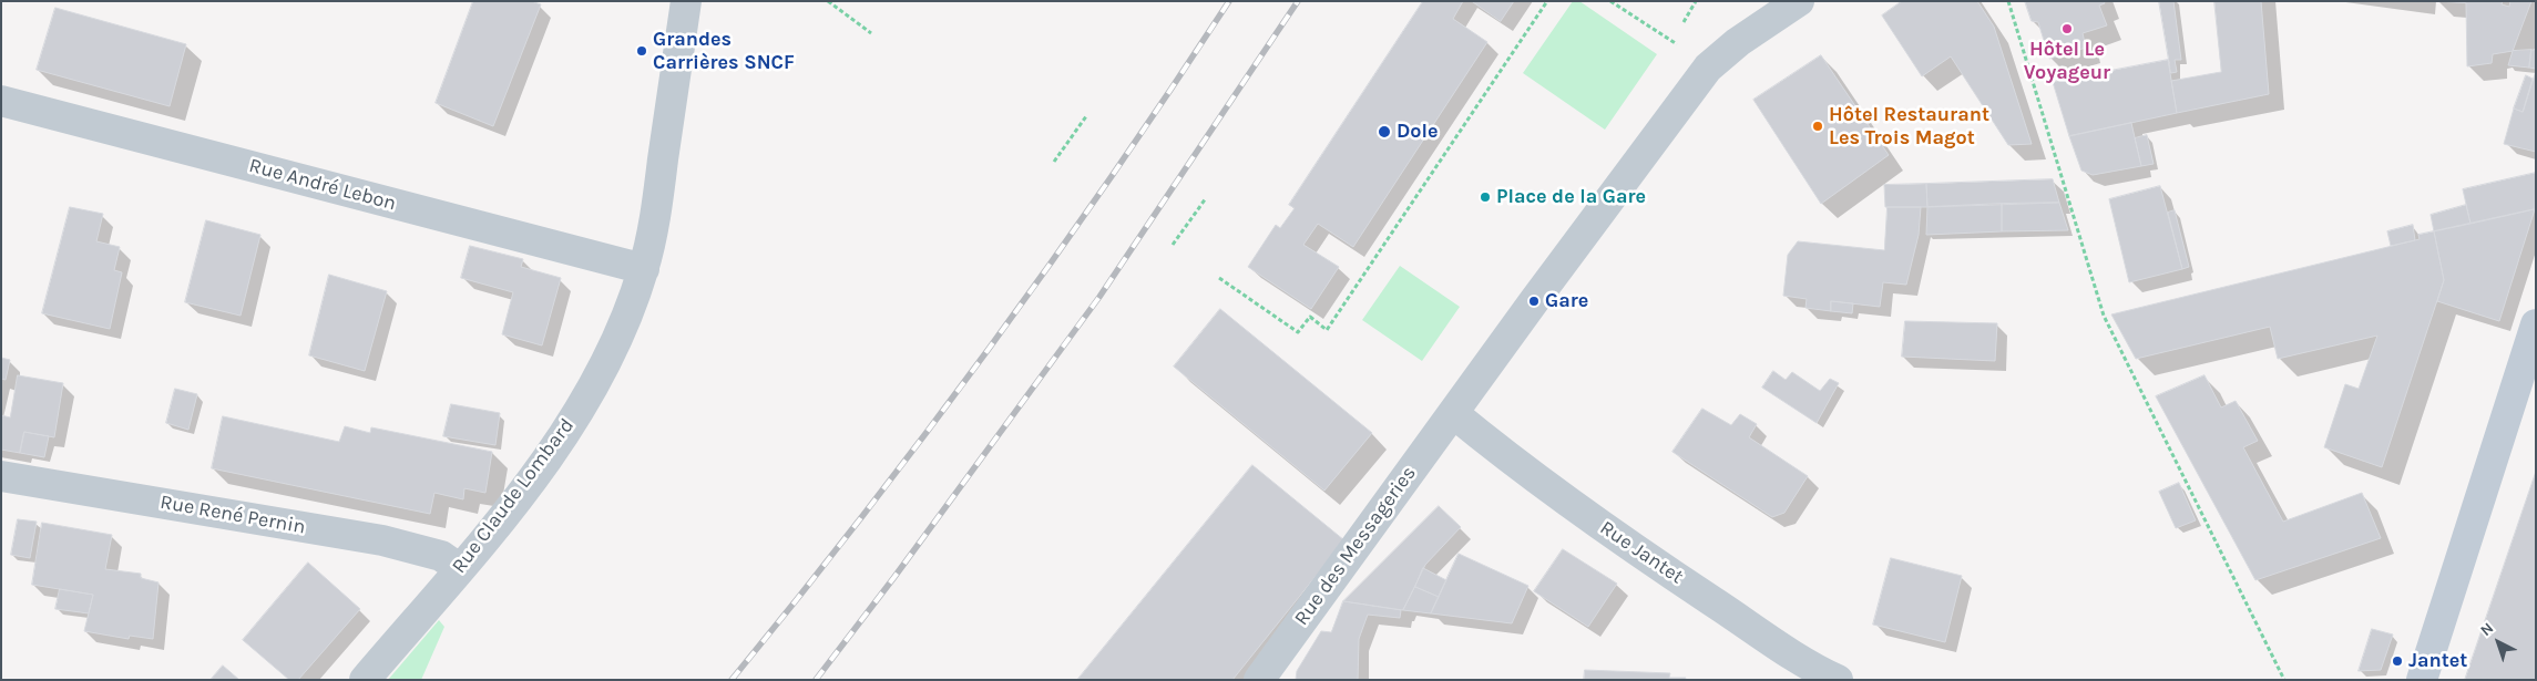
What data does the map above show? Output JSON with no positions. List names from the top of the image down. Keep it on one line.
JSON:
{"streets":{"street":["Rue André Lebon","Rue Claude Lombard","Rue René Pernin","Rue des Messageries","Rue Jantet"]},"crossings":[["Rue André Lebon","Rue Claude Lombard"],["Rue Claude Lombard","Rue René Pernin"],["Rue des Messageries","Rue Jantet"]],"places":["Hôtel Le Voyageur","Grandes Carrières SNCF","Hôtel Restaurant Les Trois Magot","Dole","Place de la Gare","Gare","Jantet"],"north":"top left"}
